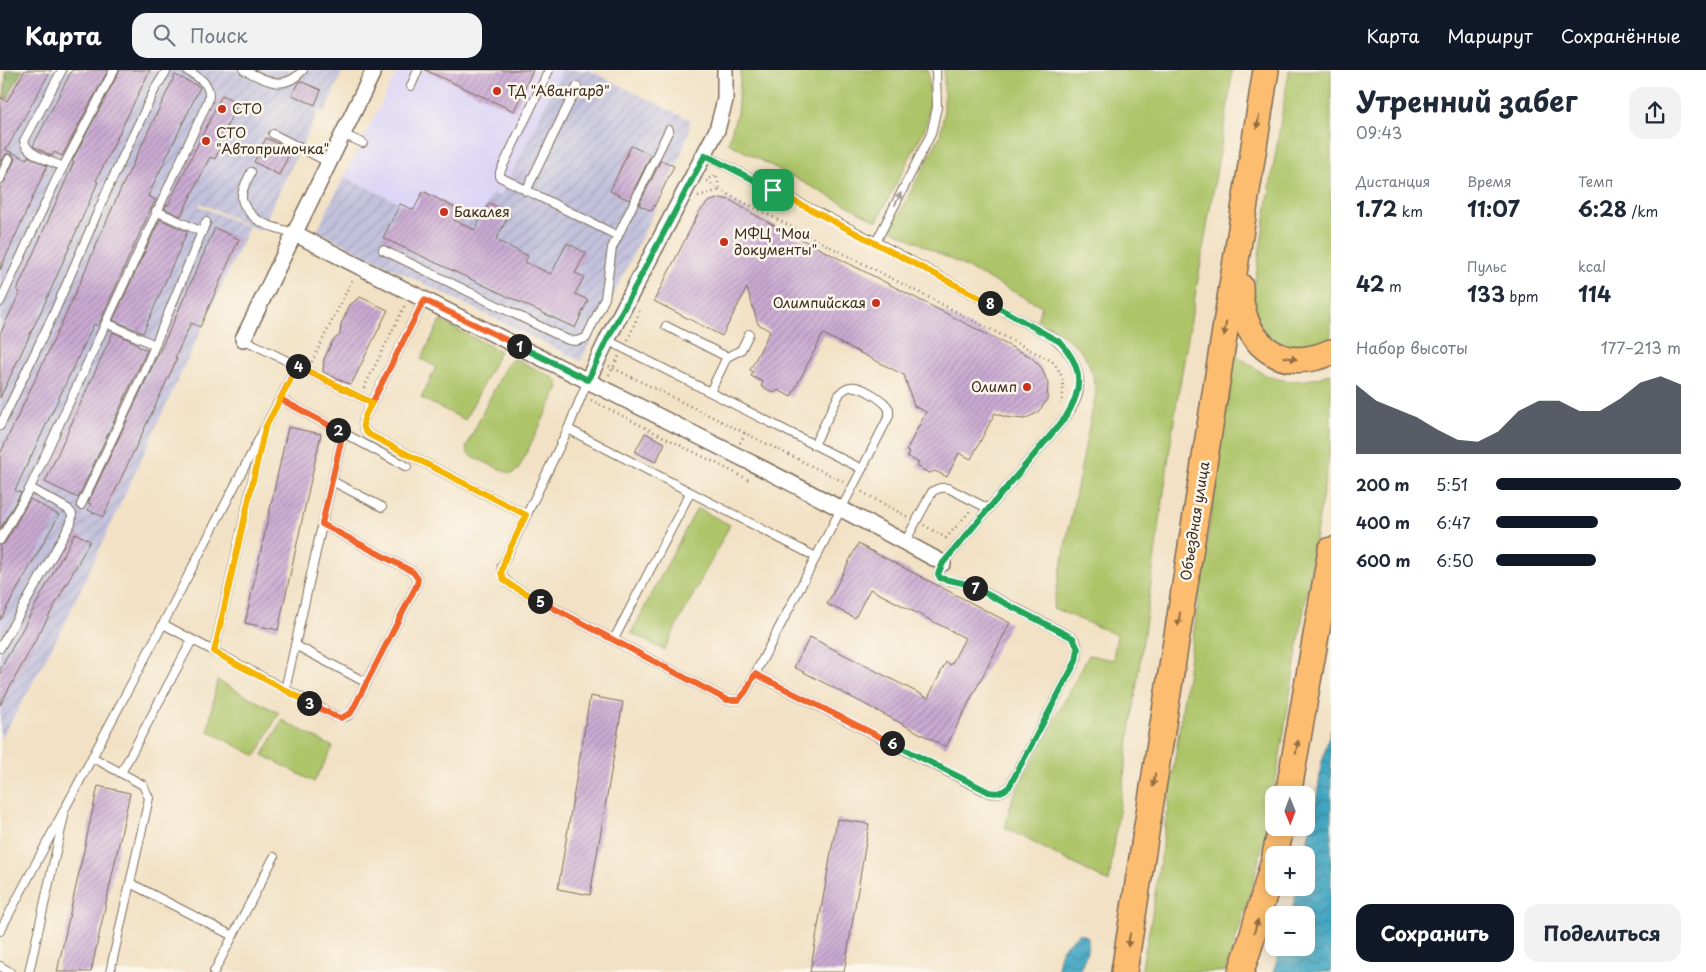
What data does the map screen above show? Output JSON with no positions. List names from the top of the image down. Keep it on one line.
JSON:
{"streets":{"highway":["Объездная улица"]},"places":["ТД \"Авангард\"","СТО","СТО \"Автопримочка\"","Бакалея","МФЦ \"Мои документы\"","Олимпийская","Олимп"],"north":"bottom","page":{"header":"Карта","search":"Поиск","nav":["Карта","Маршрут","Сохранённые"],"heading":["Утренний забег","09:43"],"stats":[["Дистанция","1.72 km"],["Время","11:07"],["Темп","6:28 /km"],["42 m"],["Пульс","133 bpm"],["kcal","114"]],"pins":["8","1","4","2","7","5","3","6"],"chart":["Набор высоты","177–213 m"],"list":[{"name":"200 m","note":"5:51"},{"name":"400 m","note":"6:47"},{"name":"600 m","note":"6:50"}],"map_buttons":["+","−"],"buttons":["Сохранить","Поделиться"]}}
